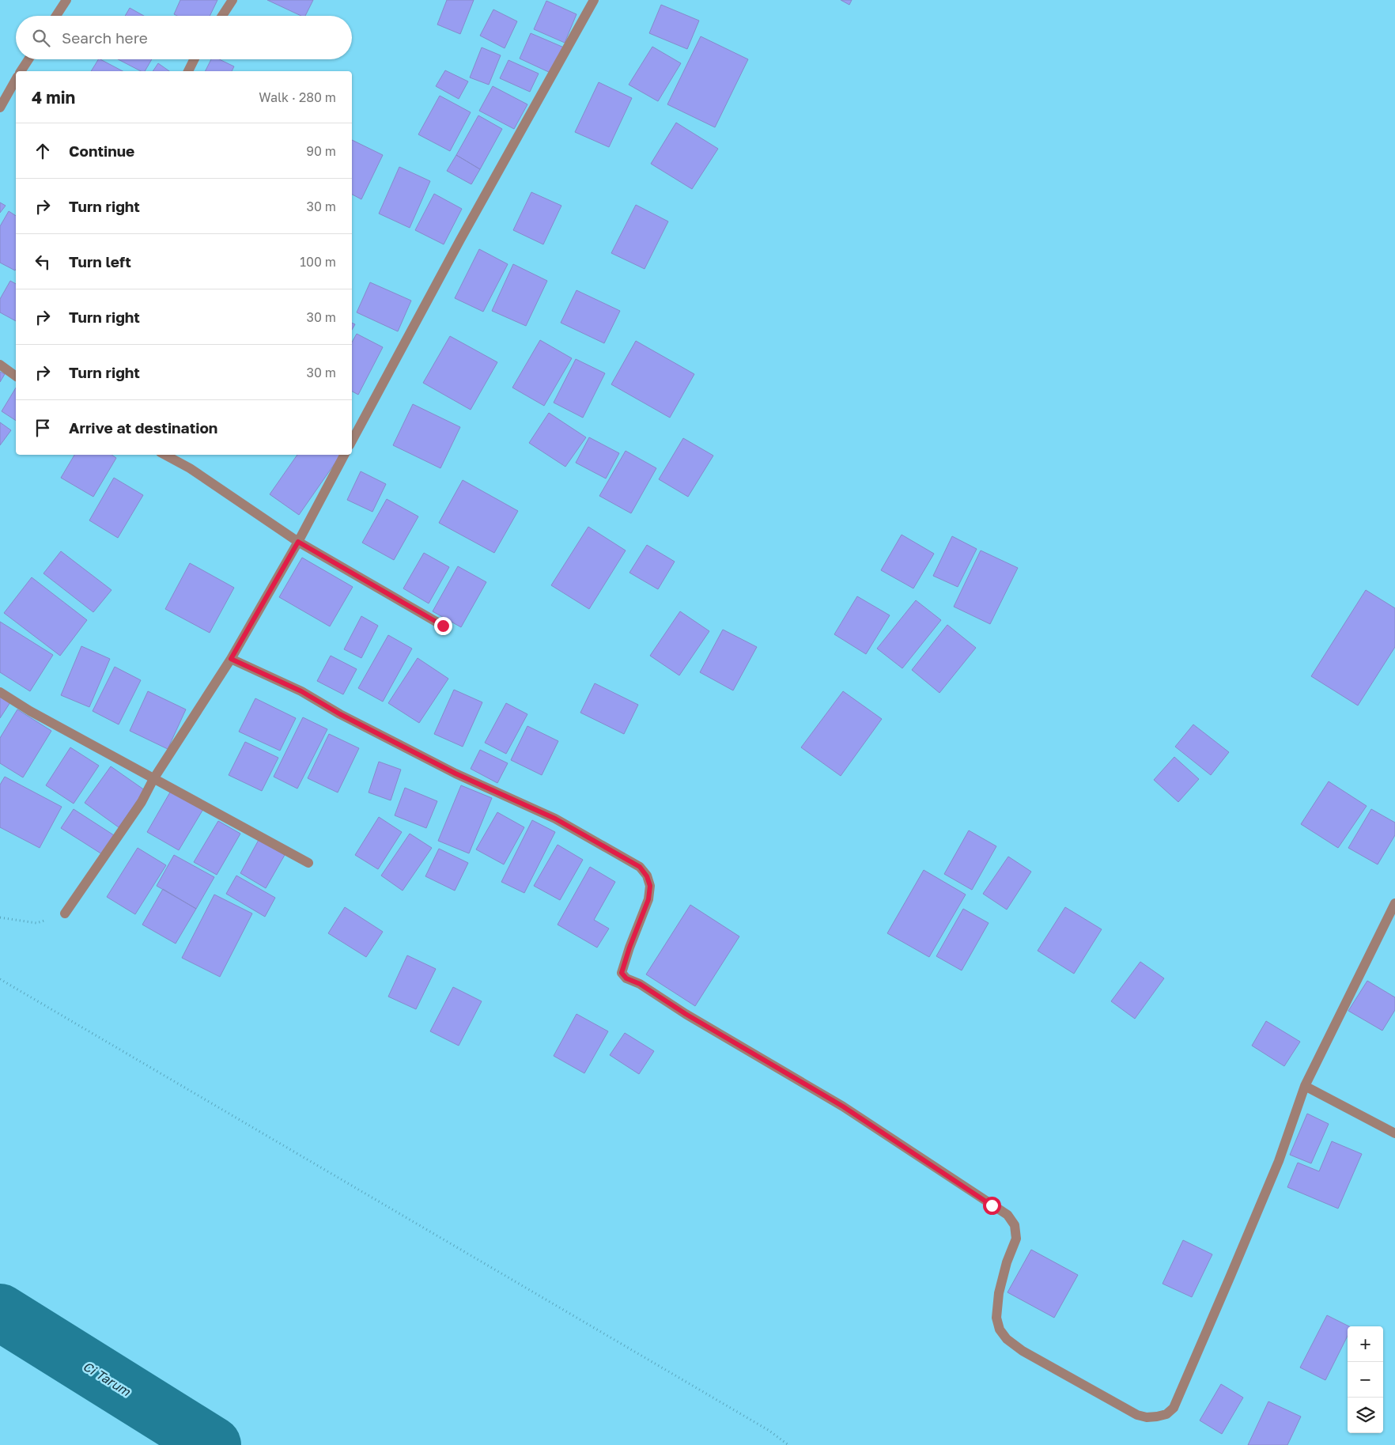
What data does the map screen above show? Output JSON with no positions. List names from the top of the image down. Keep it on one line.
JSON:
{"water":["Ci Tarum"],"page":{"search":"Search here","heading":["4 min","Walk · 280 m"],"list":[["Continue","90 m"],["Turn right","30 m"],["Turn left","100 m"],["Turn right","30 m"],["Turn right","30 m"],"Arrive at destination"],"map_buttons":["+","−"]}}
